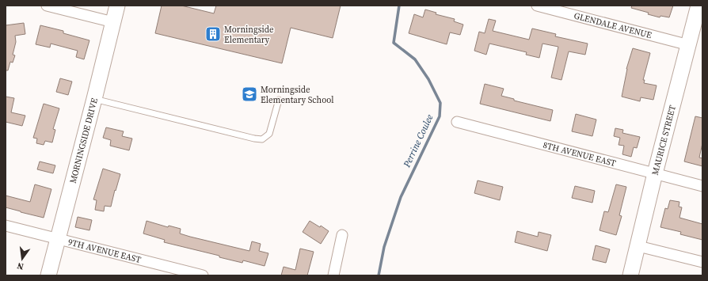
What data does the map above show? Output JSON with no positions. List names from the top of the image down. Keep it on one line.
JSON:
{"streets":{"street":["GLENDALE AVENUE","MAURICE STREET","MORNINGSIDE DRIVE","8TH AVENUE EAST","9TH AVENUE EAST"]},"crossings":[["GLENDALE AVENUE","MAURICE STREET"],["MAURICE STREET","8TH AVENUE EAST"],["MORNINGSIDE DRIVE","9TH AVENUE EAST"]],"water":["Perrine Coulee"],"places":{"building":["Morningside Elementary"],"school or university":["Morningside Elementary School"]},"north":"bottom"}
